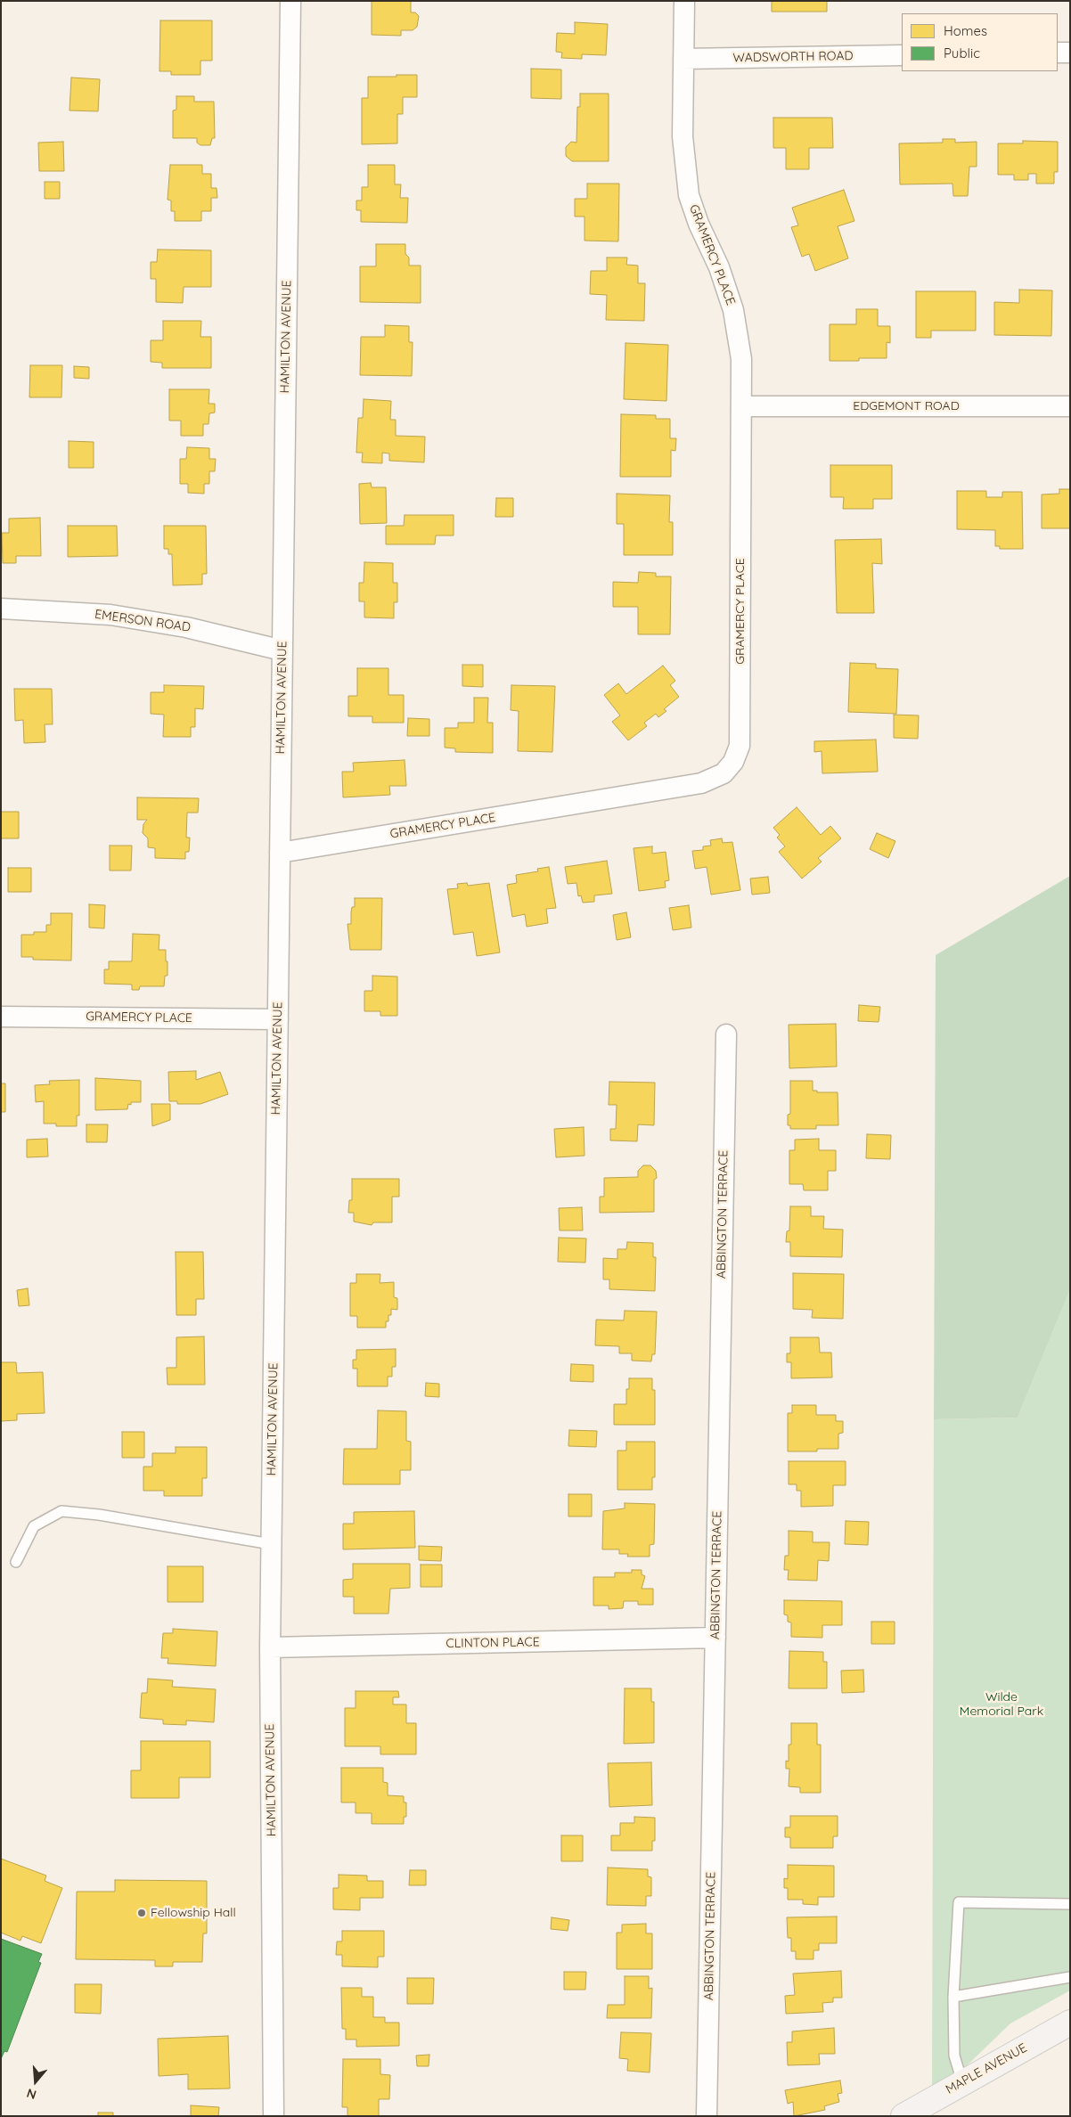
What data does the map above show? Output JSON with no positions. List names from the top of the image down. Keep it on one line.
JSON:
{"streets":{"main road":["MAPLE AVENUE"],"street":["WADSWORTH ROAD","GRAMERCY PLACE","HAMILTON AVENUE","EDGEMONT ROAD","EMERSON ROAD","ABBINGTON TERRACE","CLINTON PLACE"]},"crossings":[["WADSWORTH ROAD","GRAMERCY PLACE"],["GRAMERCY PLACE","HAMILTON AVENUE"],["GRAMERCY PLACE","EDGEMONT ROAD"],["HAMILTON AVENUE","EMERSON ROAD"],["HAMILTON AVENUE","CLINTON PLACE"],["ABBINGTON TERRACE","CLINTON PLACE"]],"parks":["Wilde Memorial Park"],"places":["Fellowship Hall"],"legend":["Homes","Public"],"north":"bottom"}
